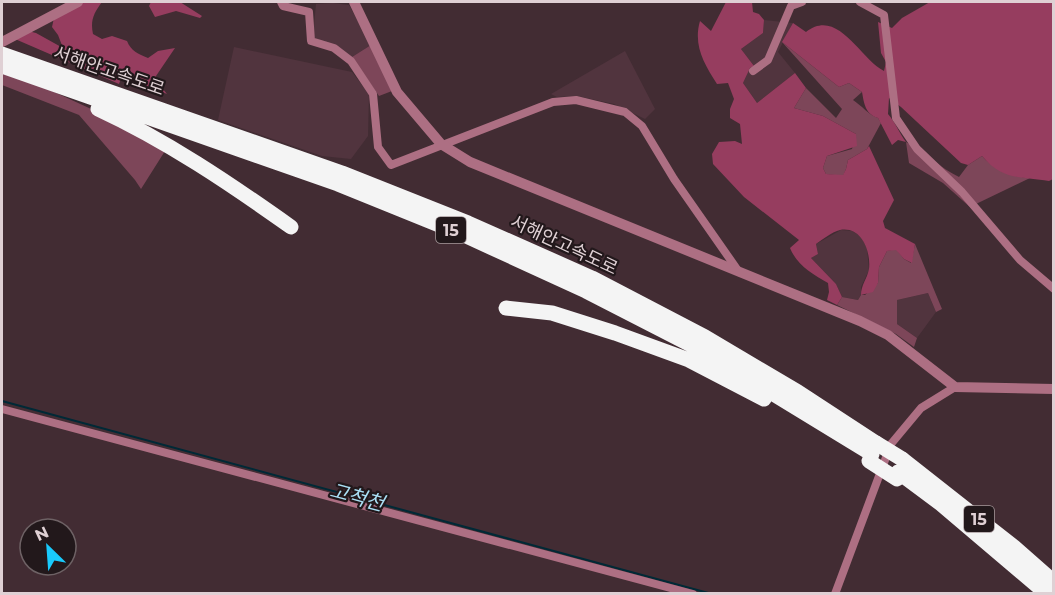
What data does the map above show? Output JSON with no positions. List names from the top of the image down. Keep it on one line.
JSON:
{"streets":{"highway":["서해안고속도로","15"]},"crossings":[["서해안고속도로","15"]],"water":["고척천"],"north":"top left"}
